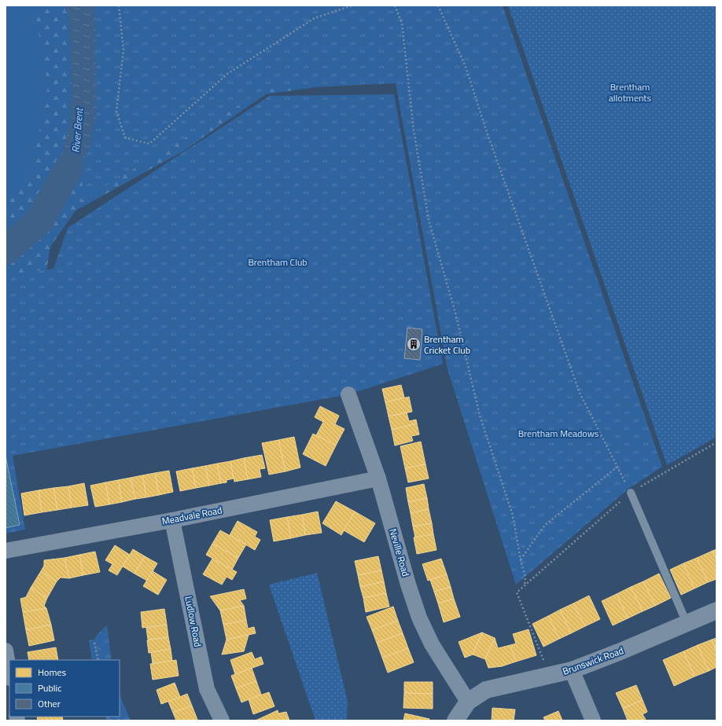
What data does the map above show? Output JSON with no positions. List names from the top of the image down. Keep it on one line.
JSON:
{"streets":{"street":["Meadvale Road","Neville Road","Ludlow Road","Brunswick Road"]},"crossings":[["Meadvale Road","Neville Road"],["Meadvale Road","Ludlow Road"],["Neville Road","Brunswick Road"]],"water":["River Brent"],"parks":["Brentham allotments","Brentham Club","Brentham Meadows"],"places":{"building":["Brentham Cricket Club"]},"legend":["Homes","Public","Other"]}
